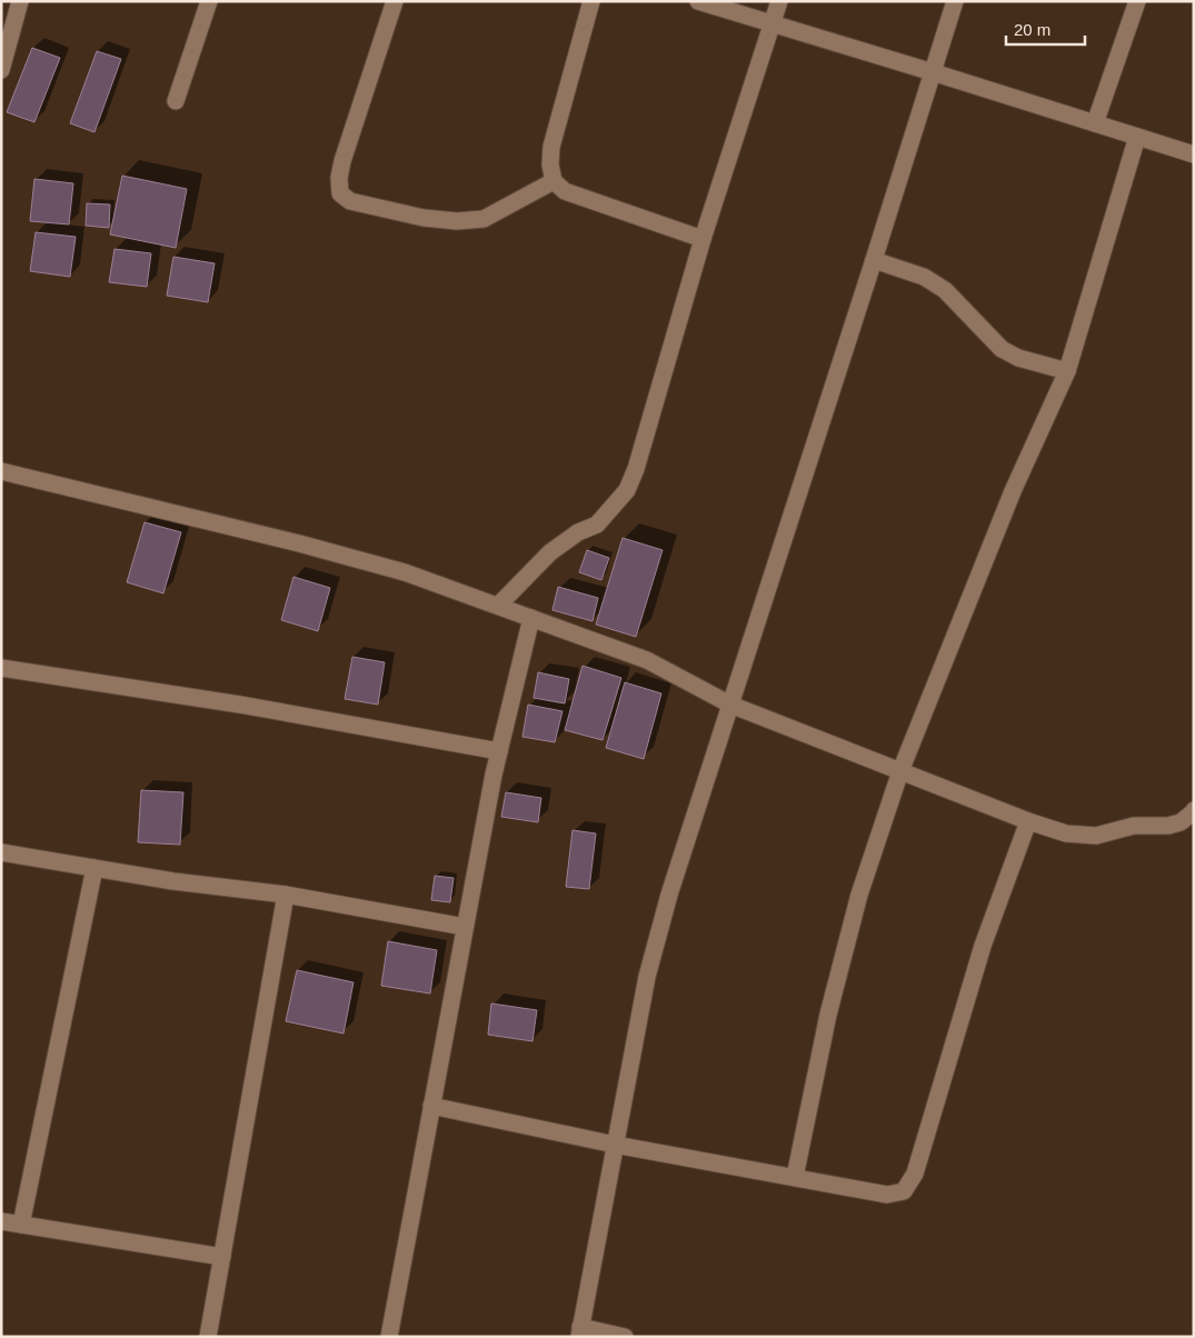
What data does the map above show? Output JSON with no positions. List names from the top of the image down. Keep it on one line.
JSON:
{"scale_bar":"20 m"}
